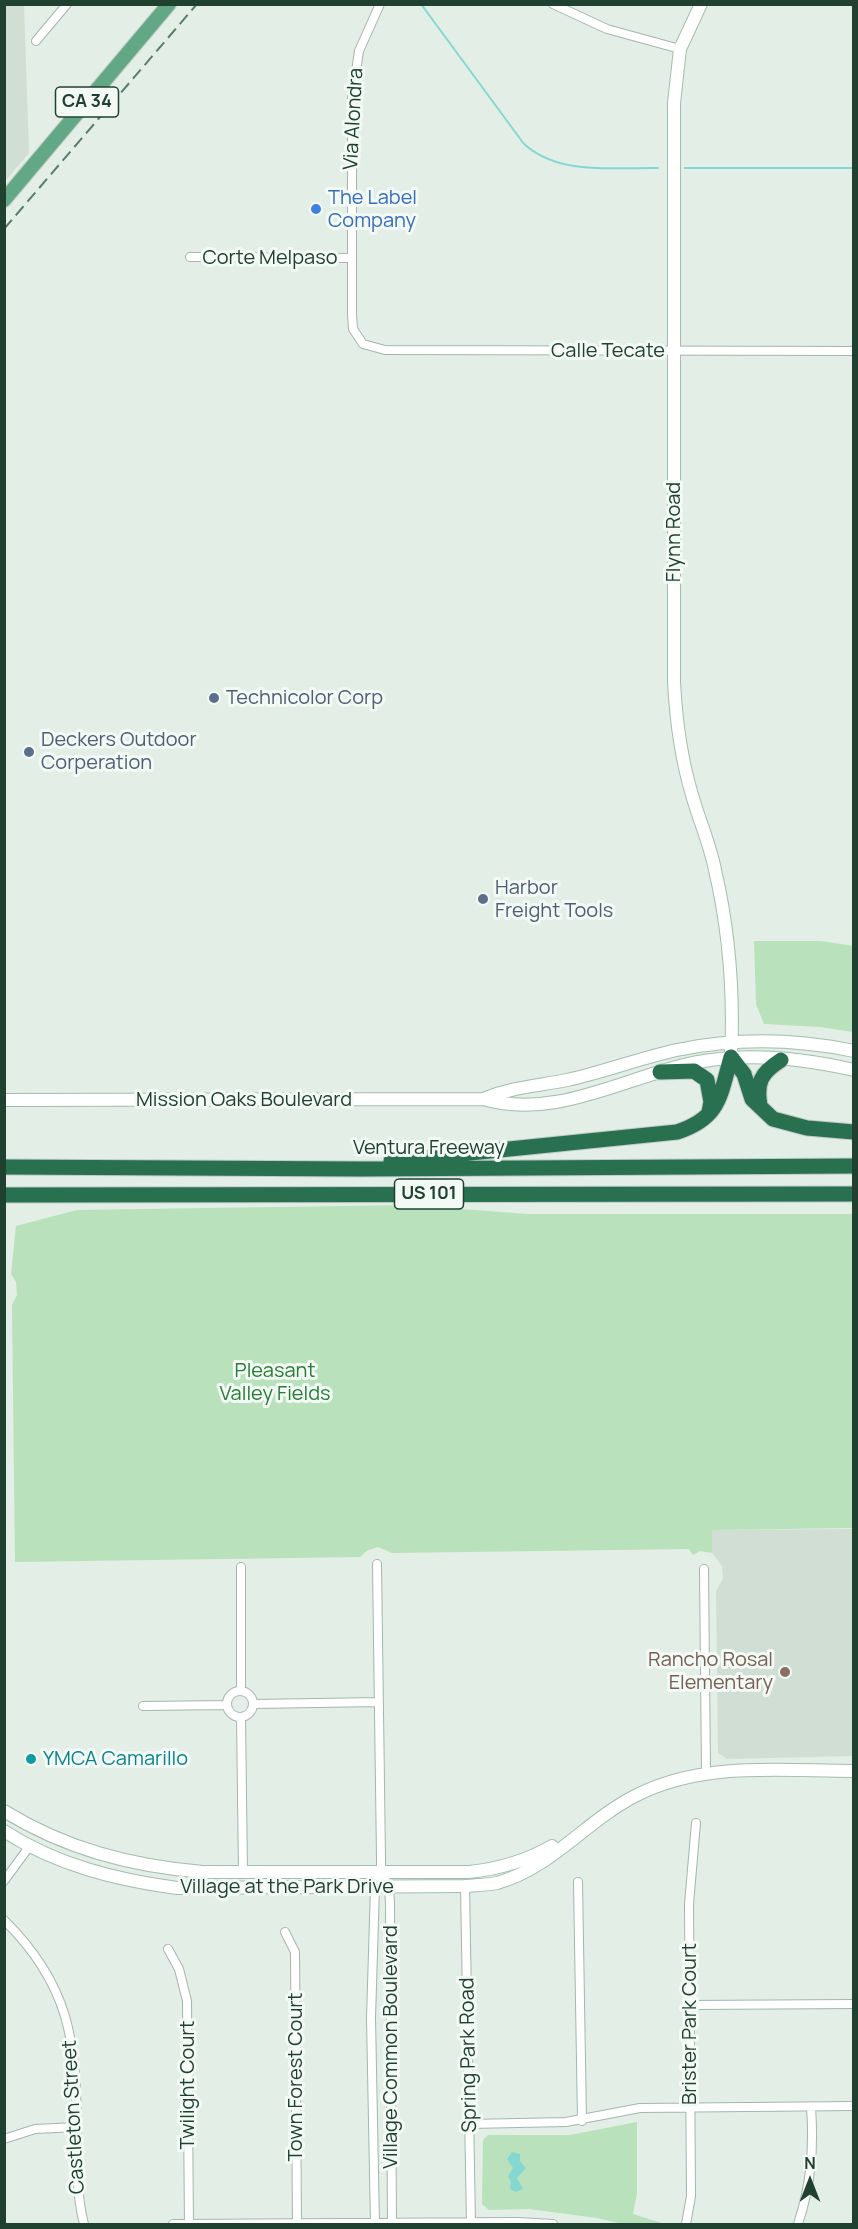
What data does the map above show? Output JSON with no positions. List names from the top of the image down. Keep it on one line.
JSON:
{"streets":{"highway":["Ventura Freeway","US 101"],"main road":["CA 34","Flynn Road","Mission Oaks Boulevard","Village at the Park Drive"],"street":["Via Alondra","Corte Melpaso","Calle Tecate","Brister Park Court","Village Common Boulevard","Spring Park Road","Town Forest Court","Twilight Court","Castleton Street"]},"crossings":[["Via Alondra","Corte Melpaso"],["Via Alondra","Calle Tecate"],["Calle Tecate","Flynn Road"],["Flynn Road","Mission Oaks Boulevard"],["Village at the Park Drive","Village Common Boulevard"],["Village at the Park Drive","Spring Park Road"]],"parks":["Pleasant Valley Fields"],"places":["The Label Company","Technicolor Corp","Deckers Outdoor Corperation","Harbor Freight Tools","Rancho Rosal Elementary","YMCA Camarillo"],"north":"top"}
